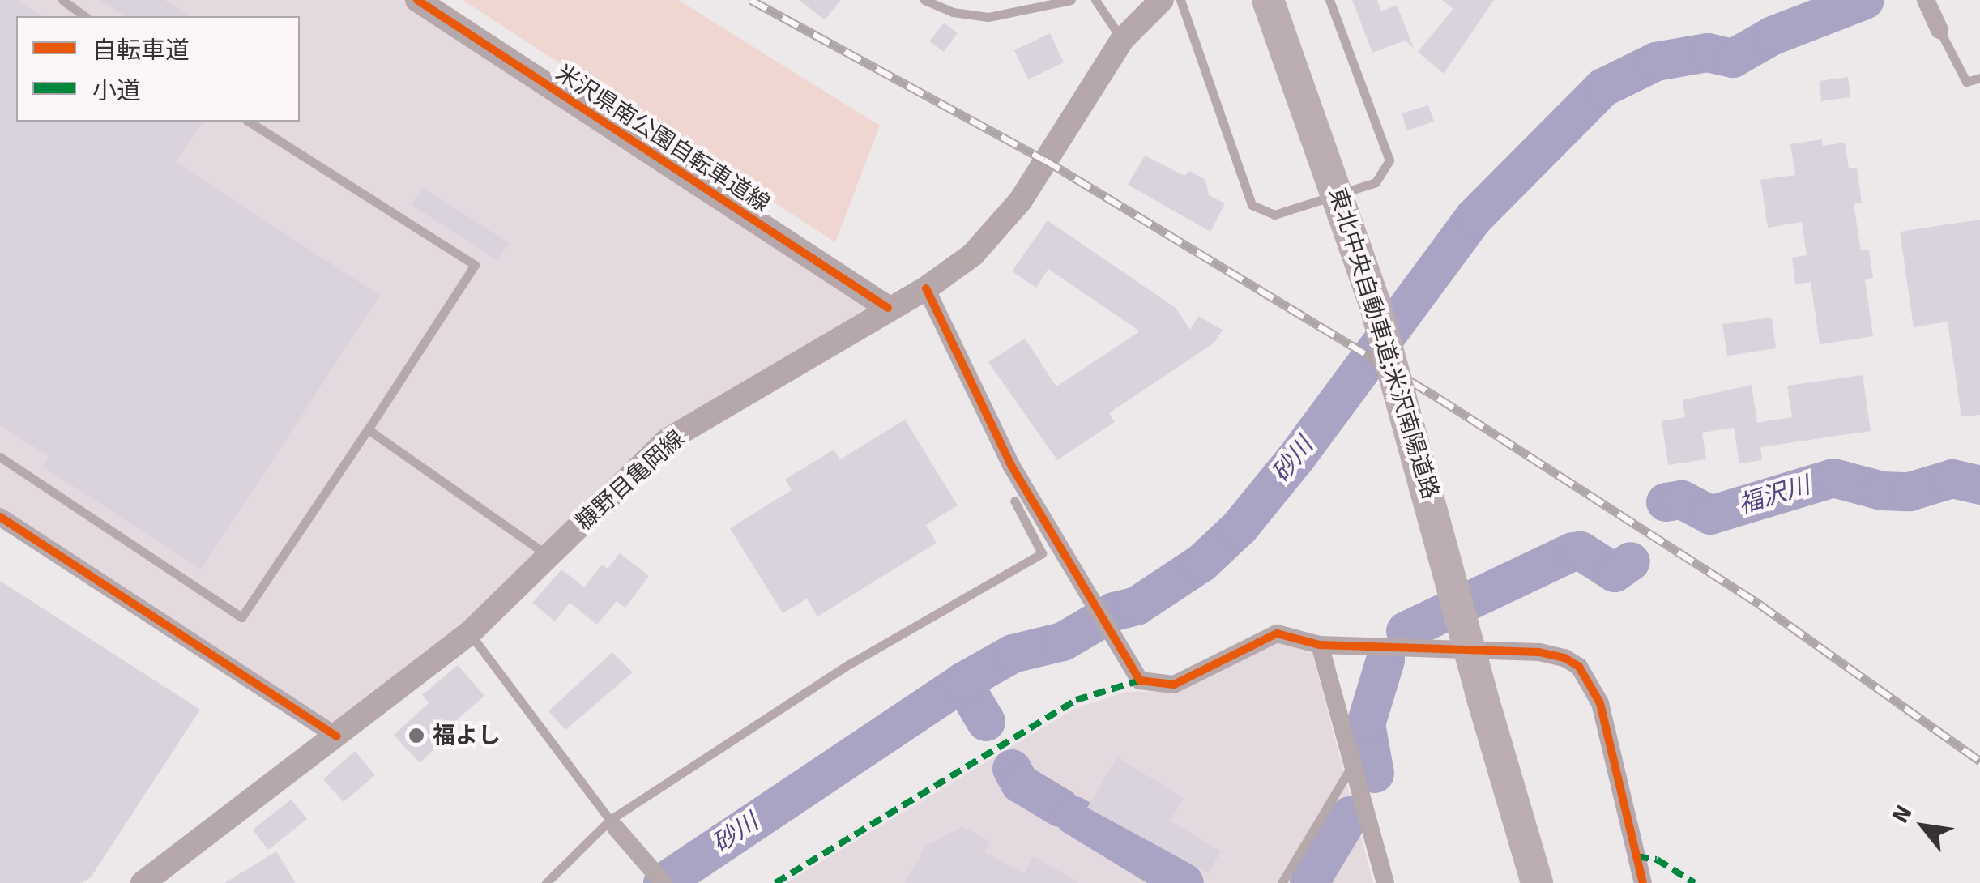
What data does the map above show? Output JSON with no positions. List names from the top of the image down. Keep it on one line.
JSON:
{"streets":{"highway":["東北中央自動車道;米沢南陽道路"],"main road":["米沢県南公園自転車道線","糠野目亀岡線"]},"crossings":[["米沢県南公園自転車道線","糠野目亀岡線"]],"water":["砂川","福沢川"],"places":["福よし"],"legend":["自転車道","小道"],"north":"top left"}
